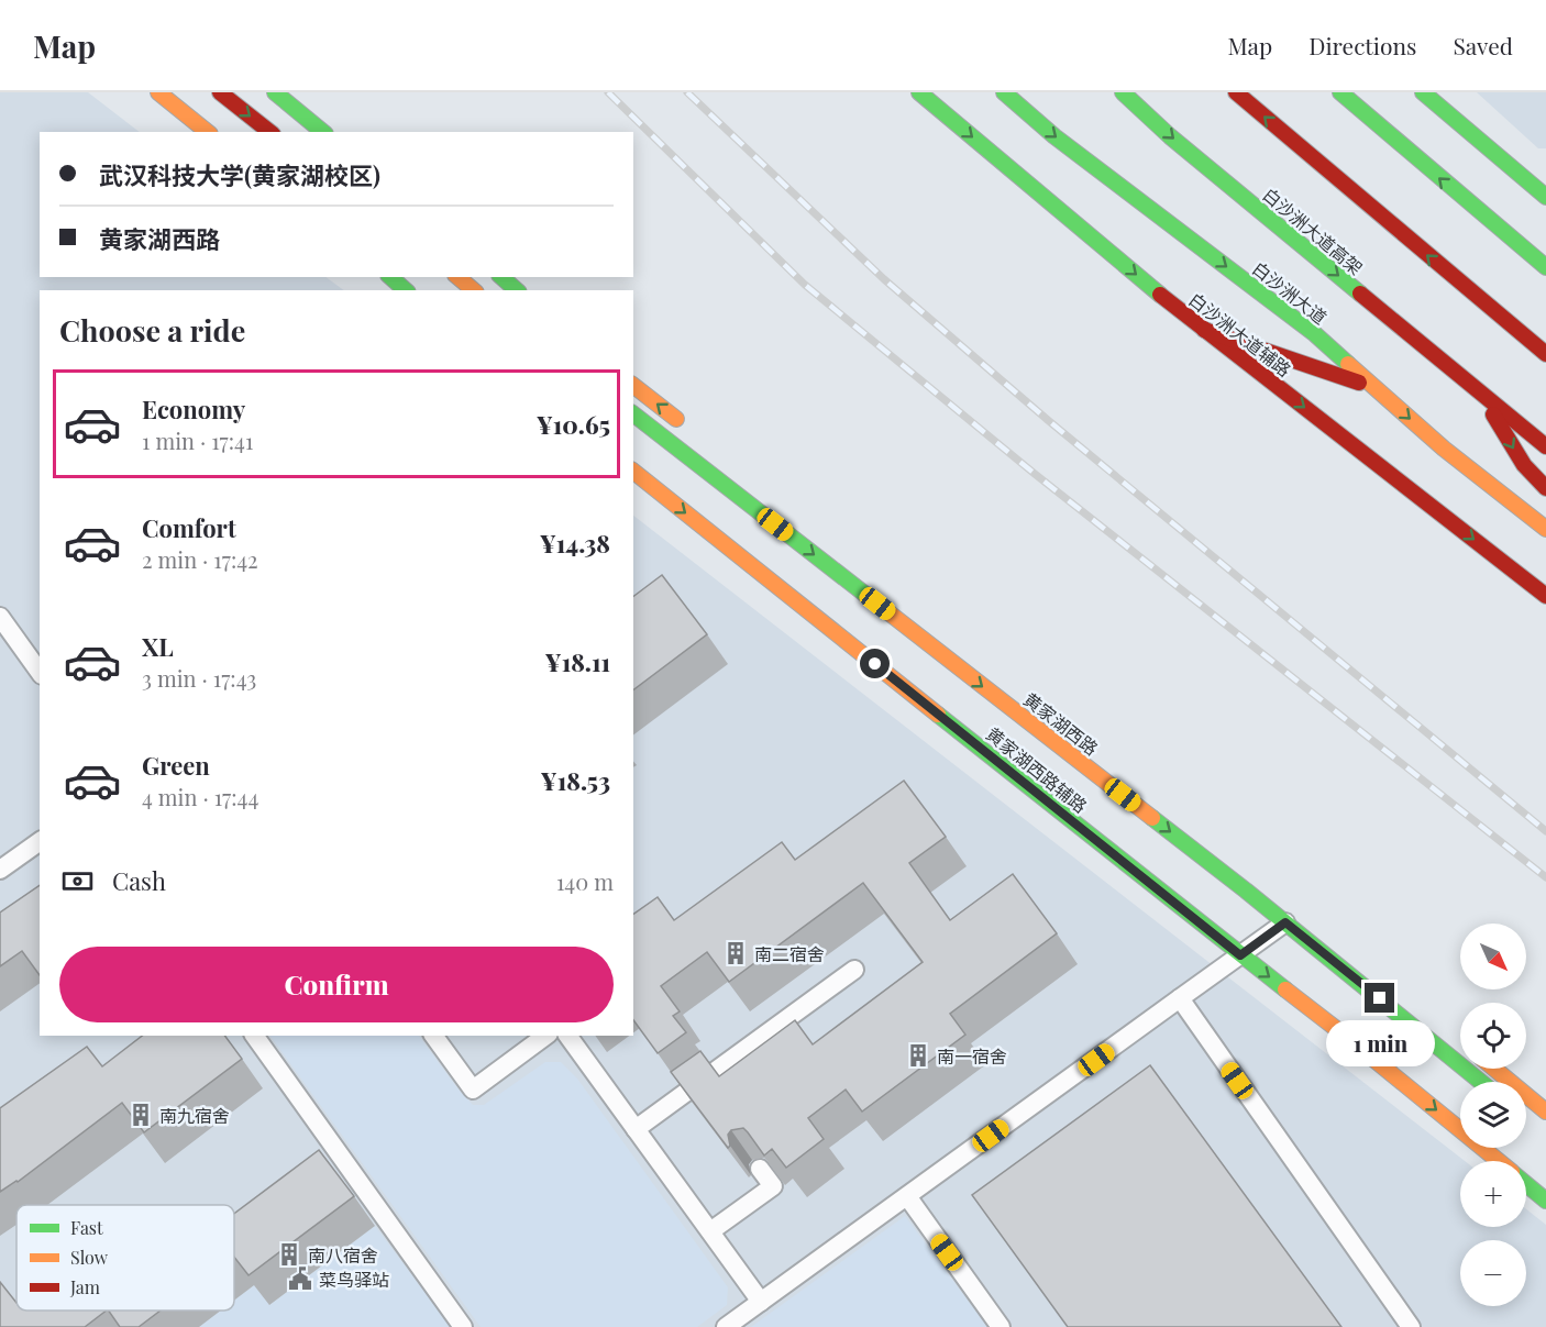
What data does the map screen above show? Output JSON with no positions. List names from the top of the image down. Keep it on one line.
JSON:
{"streets":{"main road":["白沙洲大道高架","白沙洲大道","白沙洲大道辅路","黄家湖西路","黄家湖西路辅路"]},"one_way":["黄家湖西路","黄家湖西路辅路"],"places":{"building":["南二宿舍","南一宿舍","南九宿舍","南八宿舍"],"public building":["菜鸟驿站"]},"legend":["Fast","Slow","Jam"],"north":"bottom right","page":{"header":"Map","nav":["Map","Directions","Saved"],"banner":["武汉科技大学(黄家湖校区)","黄家湖西路"],"heading":"Choose a ride","list":[{"name":"Economy","note":"1 min · 17:41","value":"¥10.65"},{"name":"Comfort","note":"2 min · 17:42","value":"¥14.38"},{"name":"XL","note":"3 min · 17:43","value":"¥18.11"},{"name":"Green","note":"4 min · 17:44","value":"¥18.53"}],"pay":["Cash","140 m"],"map_buttons":["+","−"],"buttons":"Confirm","bubble":"1 min"}}
